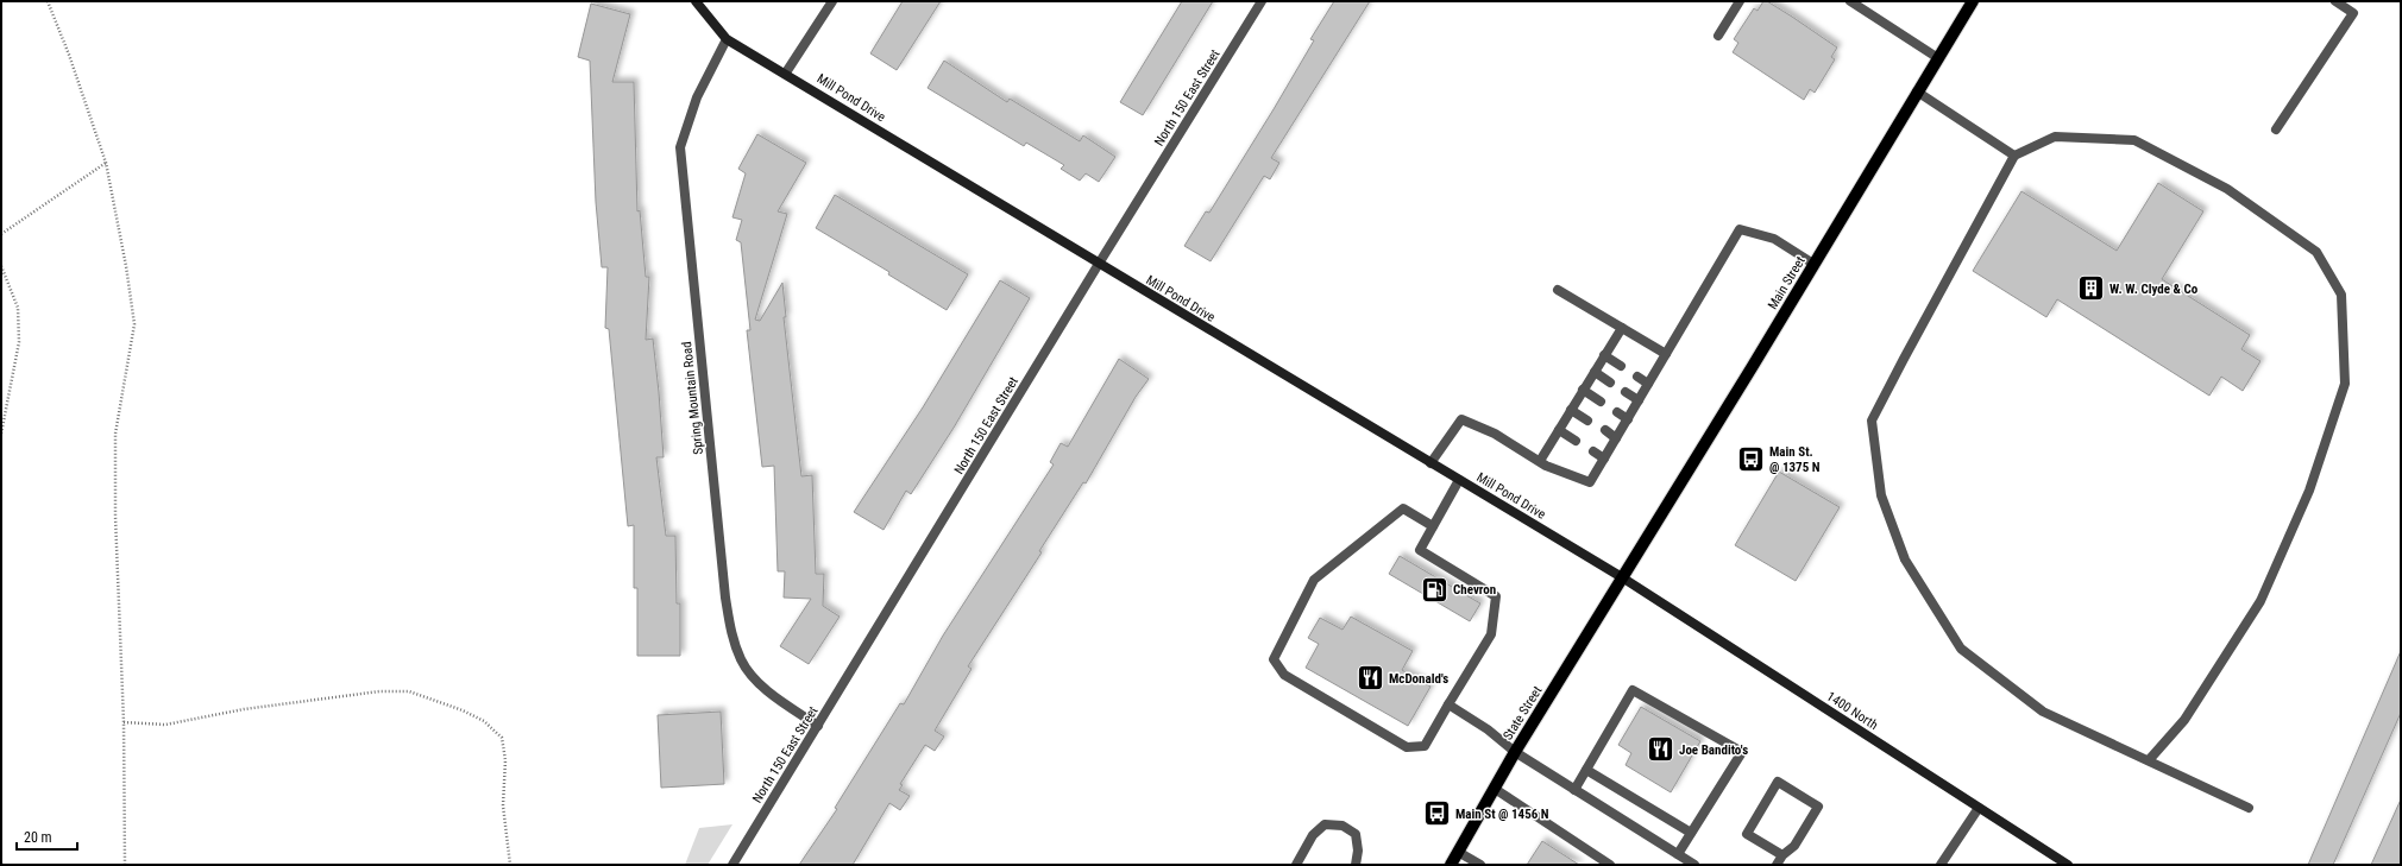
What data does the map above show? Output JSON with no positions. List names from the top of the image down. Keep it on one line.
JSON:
{"streets":{"main road":["Mill Pond Drive","Main Street","1400 North","State Street"],"street":["North 150 East Street","Spring Mountain Road"]},"crossings":[["Mill Pond Drive","North 150 East Street"],["Mill Pond Drive","Main Street"],["Mill Pond Drive","Spring Mountain Road"],["Mill Pond Drive","1400 North"],["Mill Pond Drive","State Street"],["North 150 East Street","Spring Mountain Road"],["Main Street","1400 North"],["Main Street","State Street"],["1400 North","State Street"]],"places":{"building":["W. W. Clyde & Co"],"bus stop":["Main St. @ 1375 N","Main St @ 1456 N"],"fuel station":["Chevron"],"restaurant":["McDonald's","Joe Bandito's"]},"scale_bar":"20 m"}
